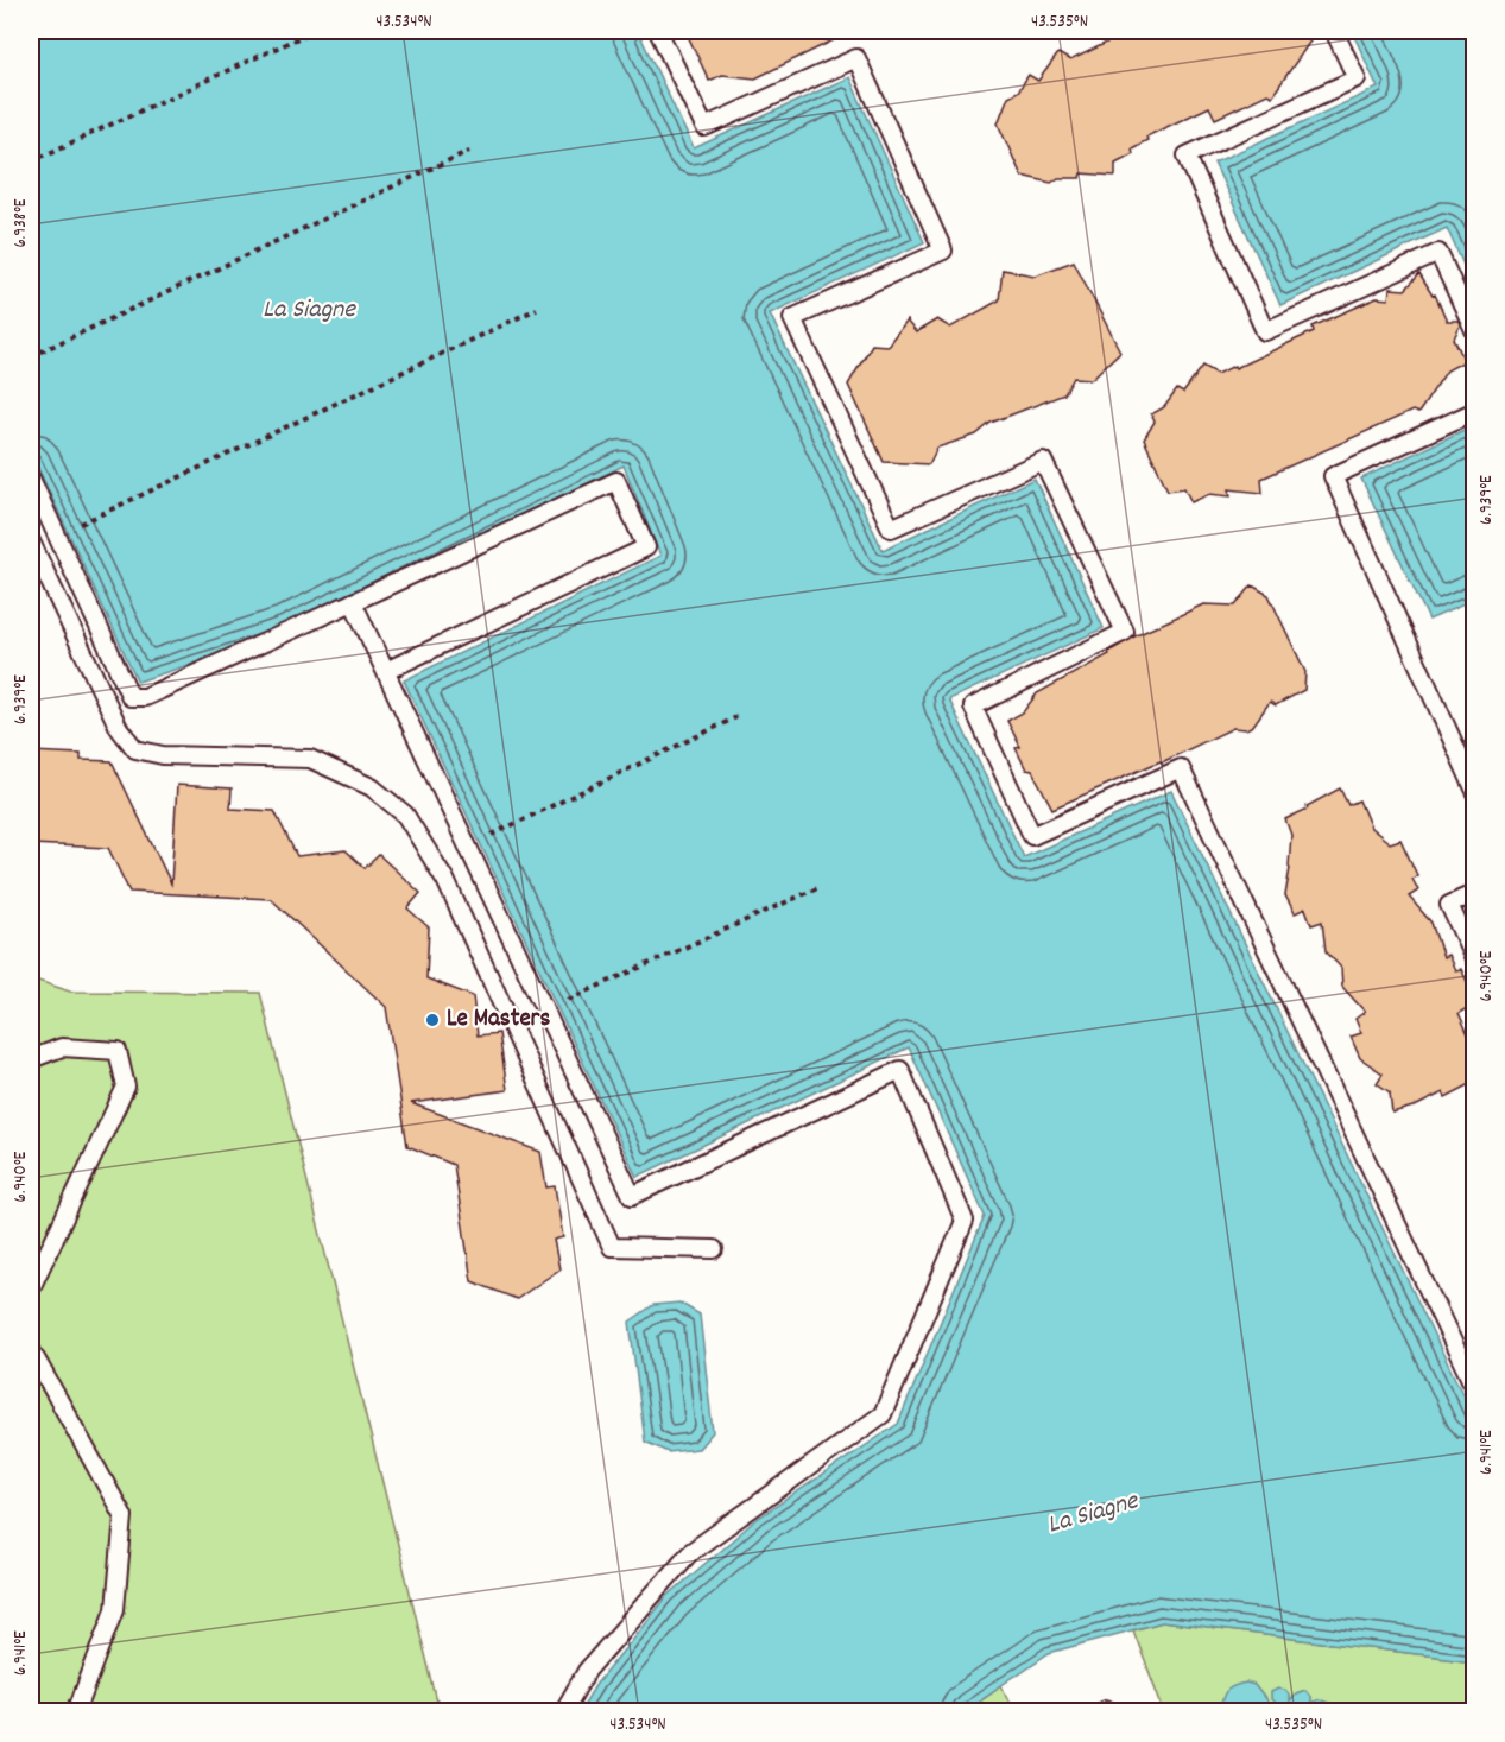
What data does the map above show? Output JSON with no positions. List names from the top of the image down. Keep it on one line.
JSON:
{"water":["La Siagne"],"places":["Le Masters"],"coordinates":["43.534°N","43.535°N","6.938°E","6.939°E","6.940°E","6.941°E"]}
